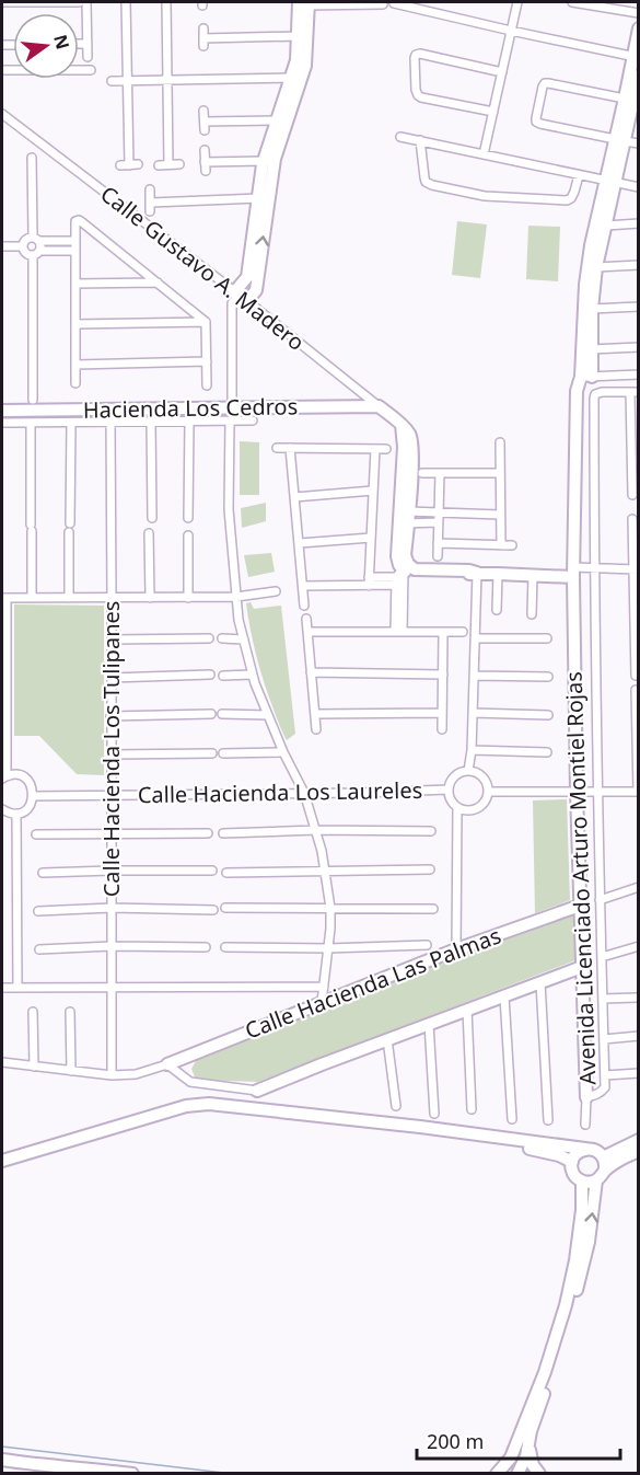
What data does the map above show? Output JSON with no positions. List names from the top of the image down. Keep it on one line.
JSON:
{"streets":{"main road":["Calle Gustavo A. Madero","Hacienda Los Cedros","Avenida Licenciado Arturo Montiel Rojas","Calle Hacienda Las Palmas"],"street":["Calle Hacienda Los Tulipanes","Calle Hacienda Los Laureles"]},"crossings":[["Calle Gustavo A. Madero","Hacienda Los Cedros"],["Calle Hacienda Los Tulipanes","Calle Hacienda Los Laureles"],["Avenida Licenciado Arturo Montiel Rojas","Calle Hacienda Las Palmas"]],"scale_bar":"200 m","north":"right"}
